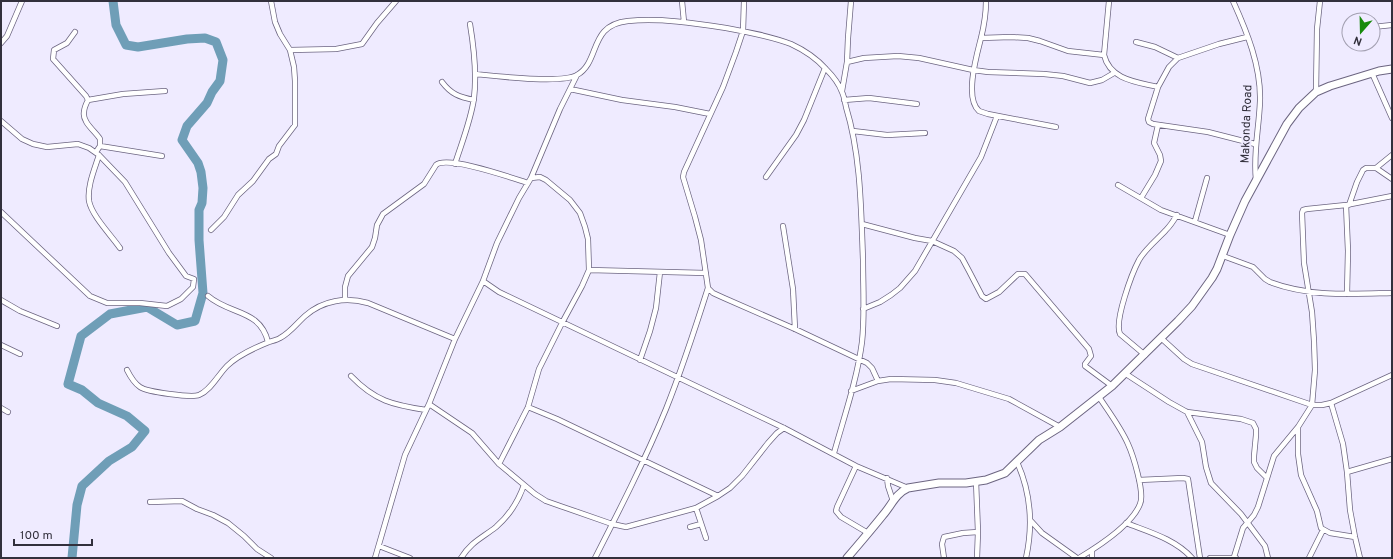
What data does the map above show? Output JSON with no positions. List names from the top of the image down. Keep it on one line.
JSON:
{"streets":{"street":["Makonda Road"]},"scale_bar":"100 m","north":"bottom"}
